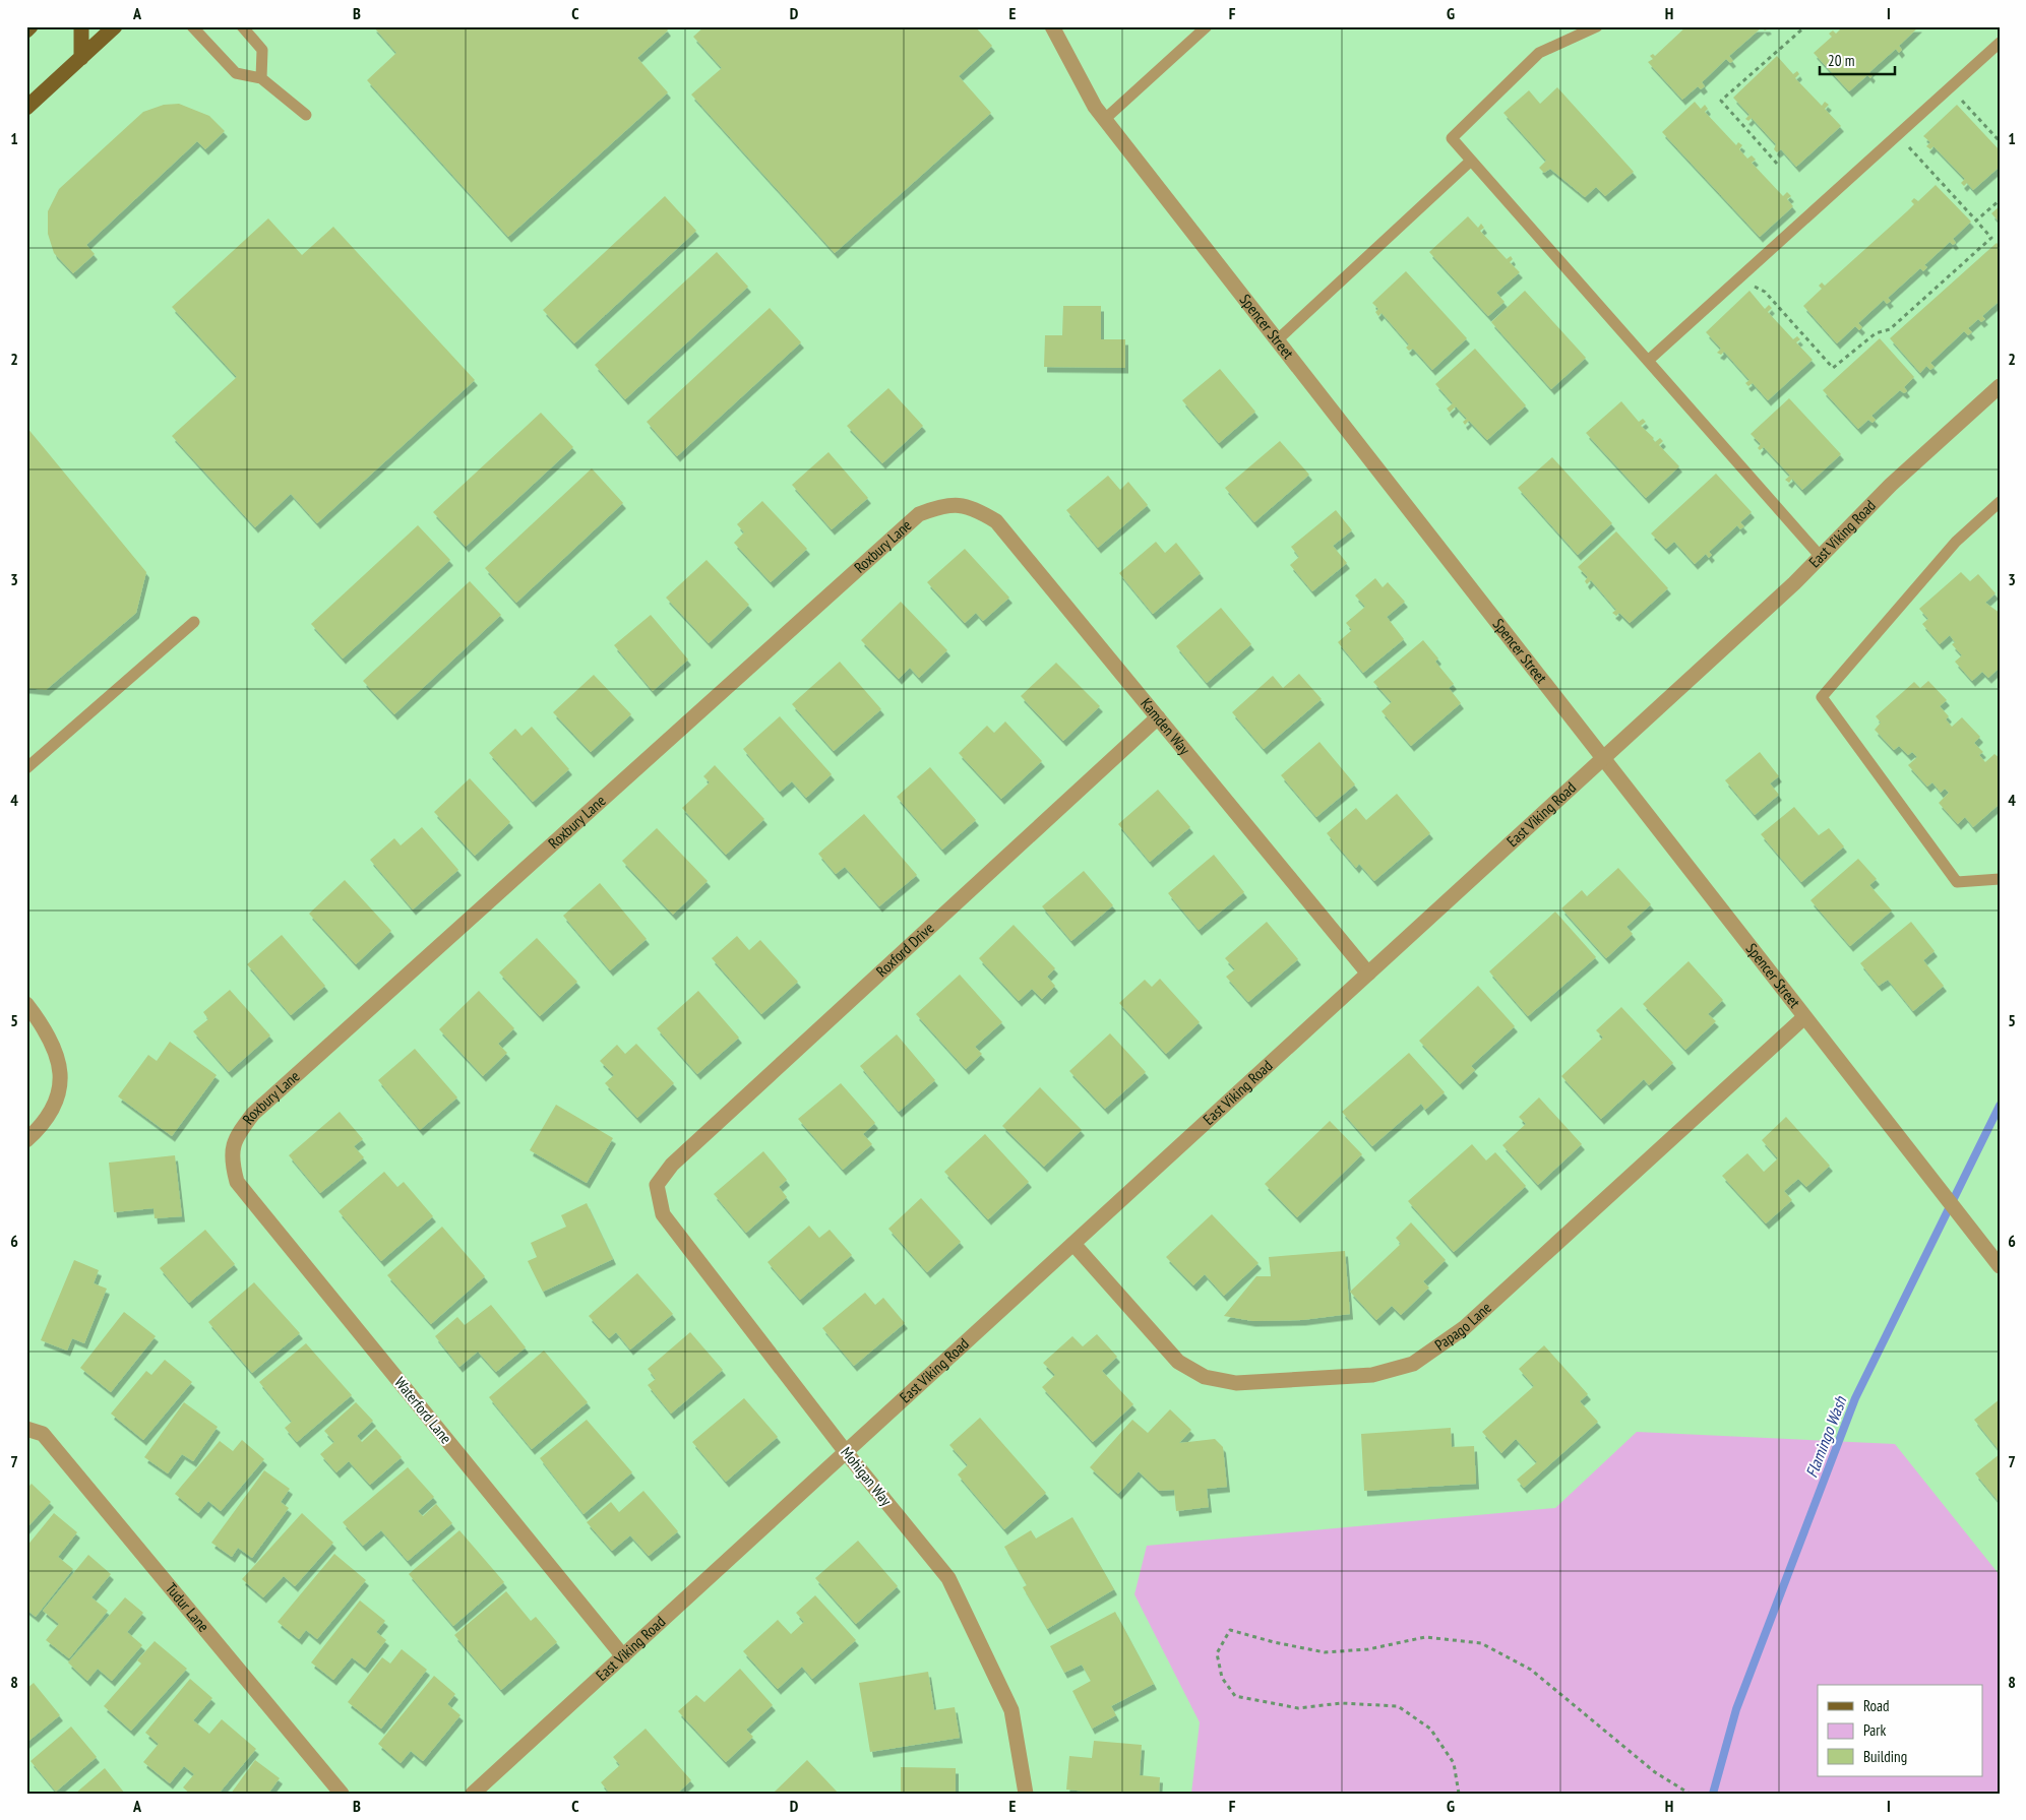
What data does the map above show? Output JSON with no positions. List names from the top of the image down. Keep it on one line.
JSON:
{"streets":{"street":["Spencer Street","East Viking Road","Roxbury Lane","Kamden Way","Roxford Drive","Papago Lane","Waterford Lane","Mohigan Way","Tudur Lane"]},"crossings":[["Spencer Street","East Viking Road"],["Spencer Street","Papago Lane"],["East Viking Road","Kamden Way"],["East Viking Road","Papago Lane"],["East Viking Road","Waterford Lane"],["East Viking Road","Mohigan Way"],["Roxbury Lane","Kamden Way"],["Roxbury Lane","Waterford Lane"],["Kamden Way","Roxford Drive"],["Roxford Drive","Mohigan Way"]],"water":["Flamingo Wash"],"legend":["Road","Park","Building"],"scale_bar":"20 m","grid":{"columns":["A","B","C","D","E","F","G","H","I"],"rows":["1","2","3","4","5","6","7","8"]}}
